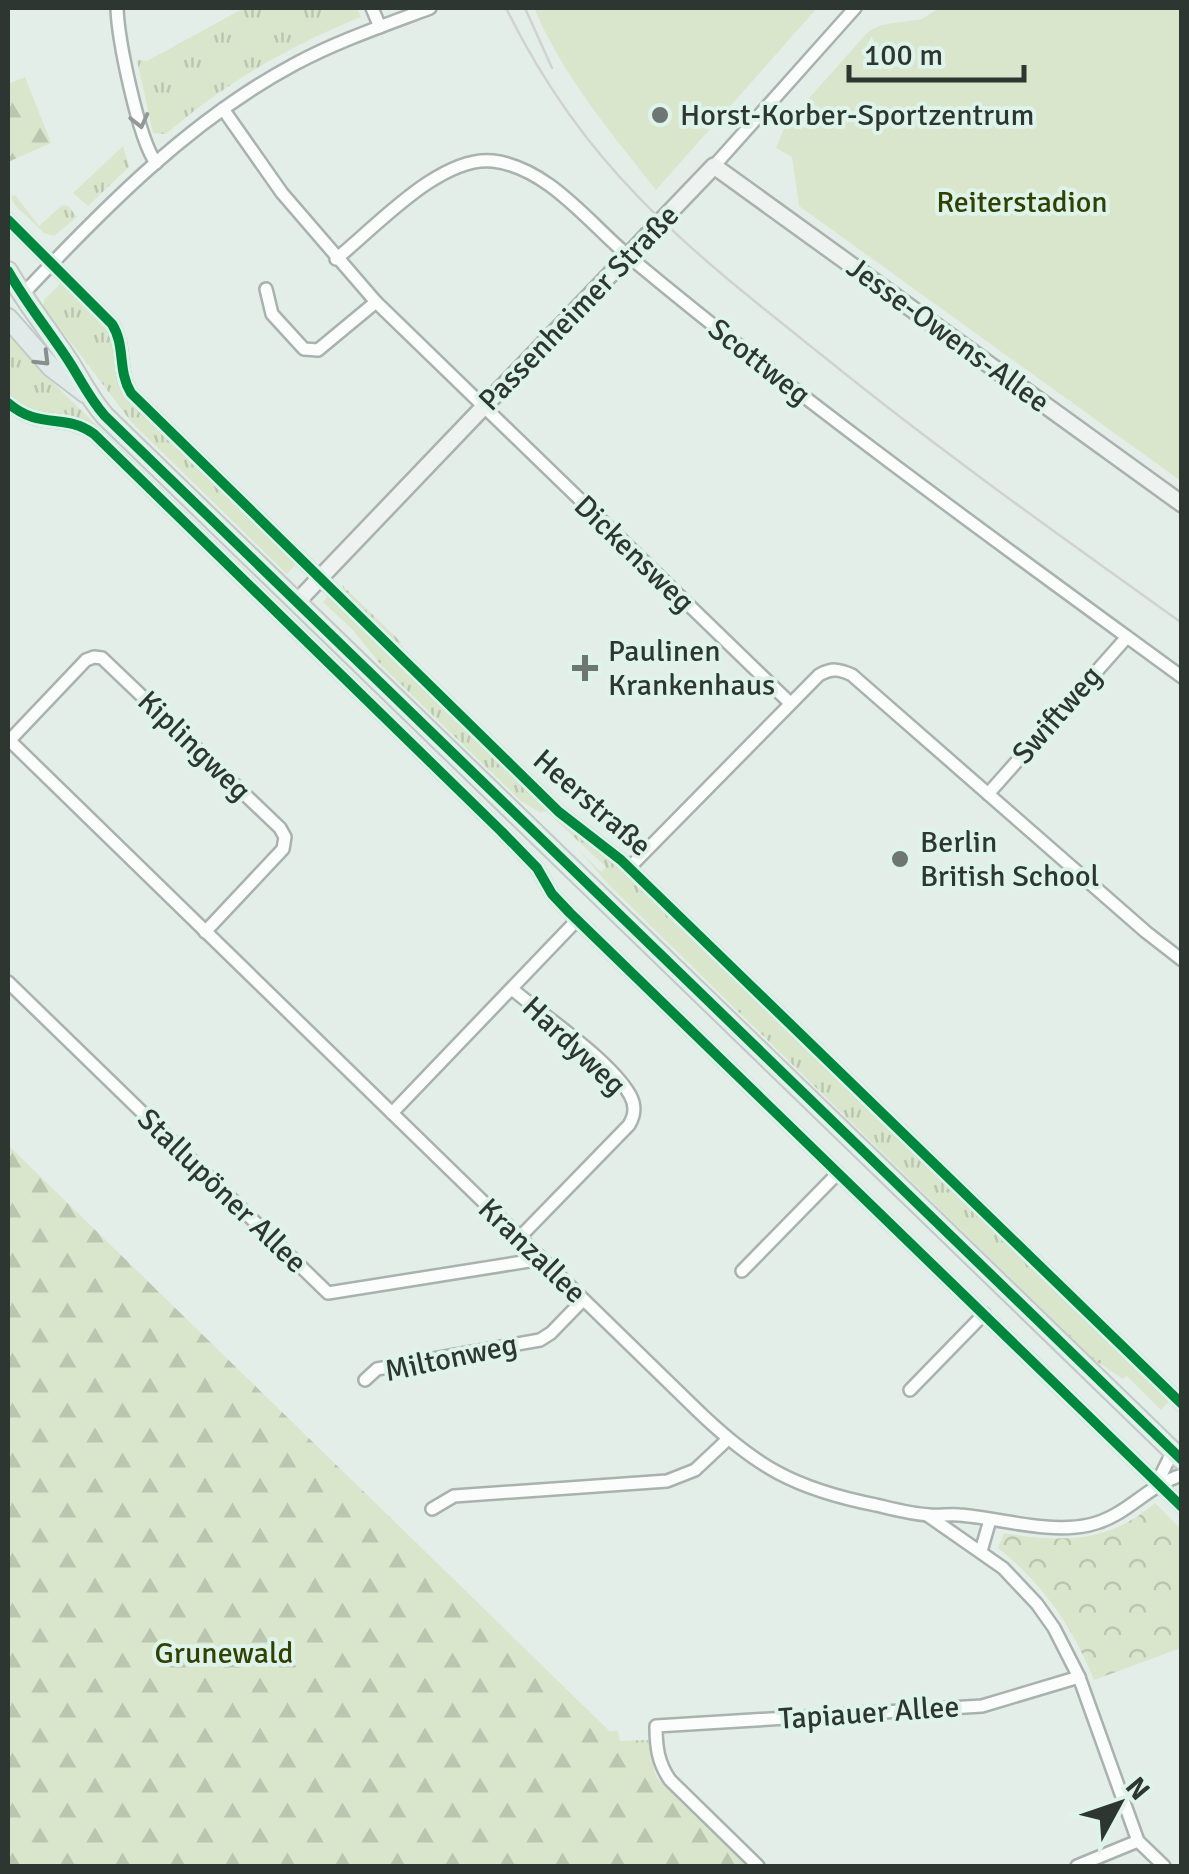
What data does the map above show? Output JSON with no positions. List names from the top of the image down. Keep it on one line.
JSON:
{"streets":{"main road":["Heerstraße"],"street":["Passenheimer Straße","Jesse-Owens-Allee","Scottweg","Dickensweg","Swiftweg","Kiplingweg","Hardyweg","Stallupöner Allee","Kranzallee","Miltonweg","Tapiauer Allee"]},"crossings":[["Passenheimer Straße","Jesse-Owens-Allee"],["Passenheimer Straße","Scottweg"],["Passenheimer Straße","Dickensweg"],["Passenheimer Straße","Heerstraße"],["Scottweg","Dickensweg"],["Scottweg","Swiftweg"],["Kiplingweg","Kranzallee"],["Heerstraße","Kranzallee"],["Hardyweg","Kranzallee"],["Stallupöner Allee","Kranzallee"],["Kranzallee","Miltonweg"]],"parks":["Reiterstadion","Grunewald"],"places":{"other":["Horst-Korber-Sportzentrum","Berlin British School"],"health":["Paulinen Krankenhaus"]},"scale_bar":"100 m","north":"top right"}
